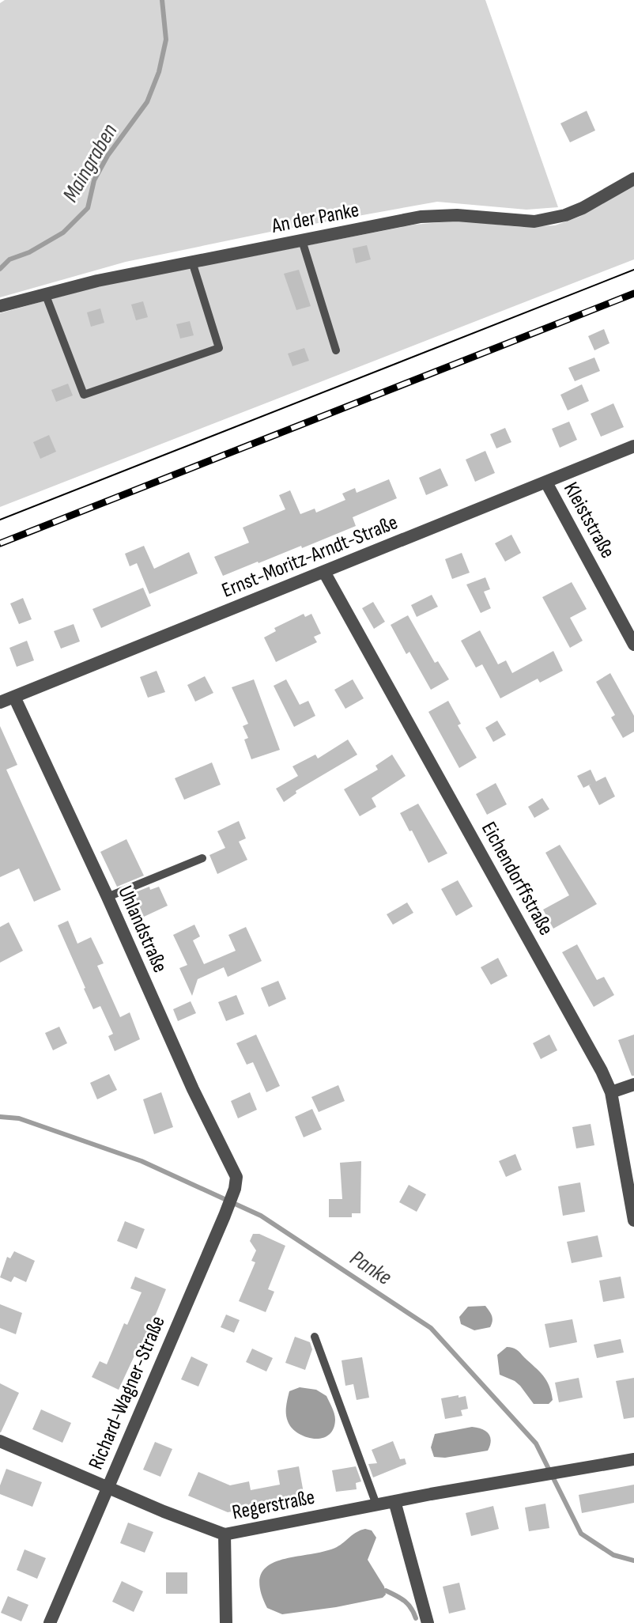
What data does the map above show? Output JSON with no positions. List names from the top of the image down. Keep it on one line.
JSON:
{"streets":{"street":["An der Panke","Kleiststraße","Ernst-Moritz-Arndt-Straße","Eichendorffstraße","Uhlandstraße","Richard-Wagner-Straße","Regerstraße"]},"crossings":[["Kleiststraße","Ernst-Moritz-Arndt-Straße"],["Ernst-Moritz-Arndt-Straße","Eichendorffstraße"],["Ernst-Moritz-Arndt-Straße","Uhlandstraße"],["Uhlandstraße","Richard-Wagner-Straße"],["Richard-Wagner-Straße","Regerstraße"]],"water":["Maingraben","Panke"]}
